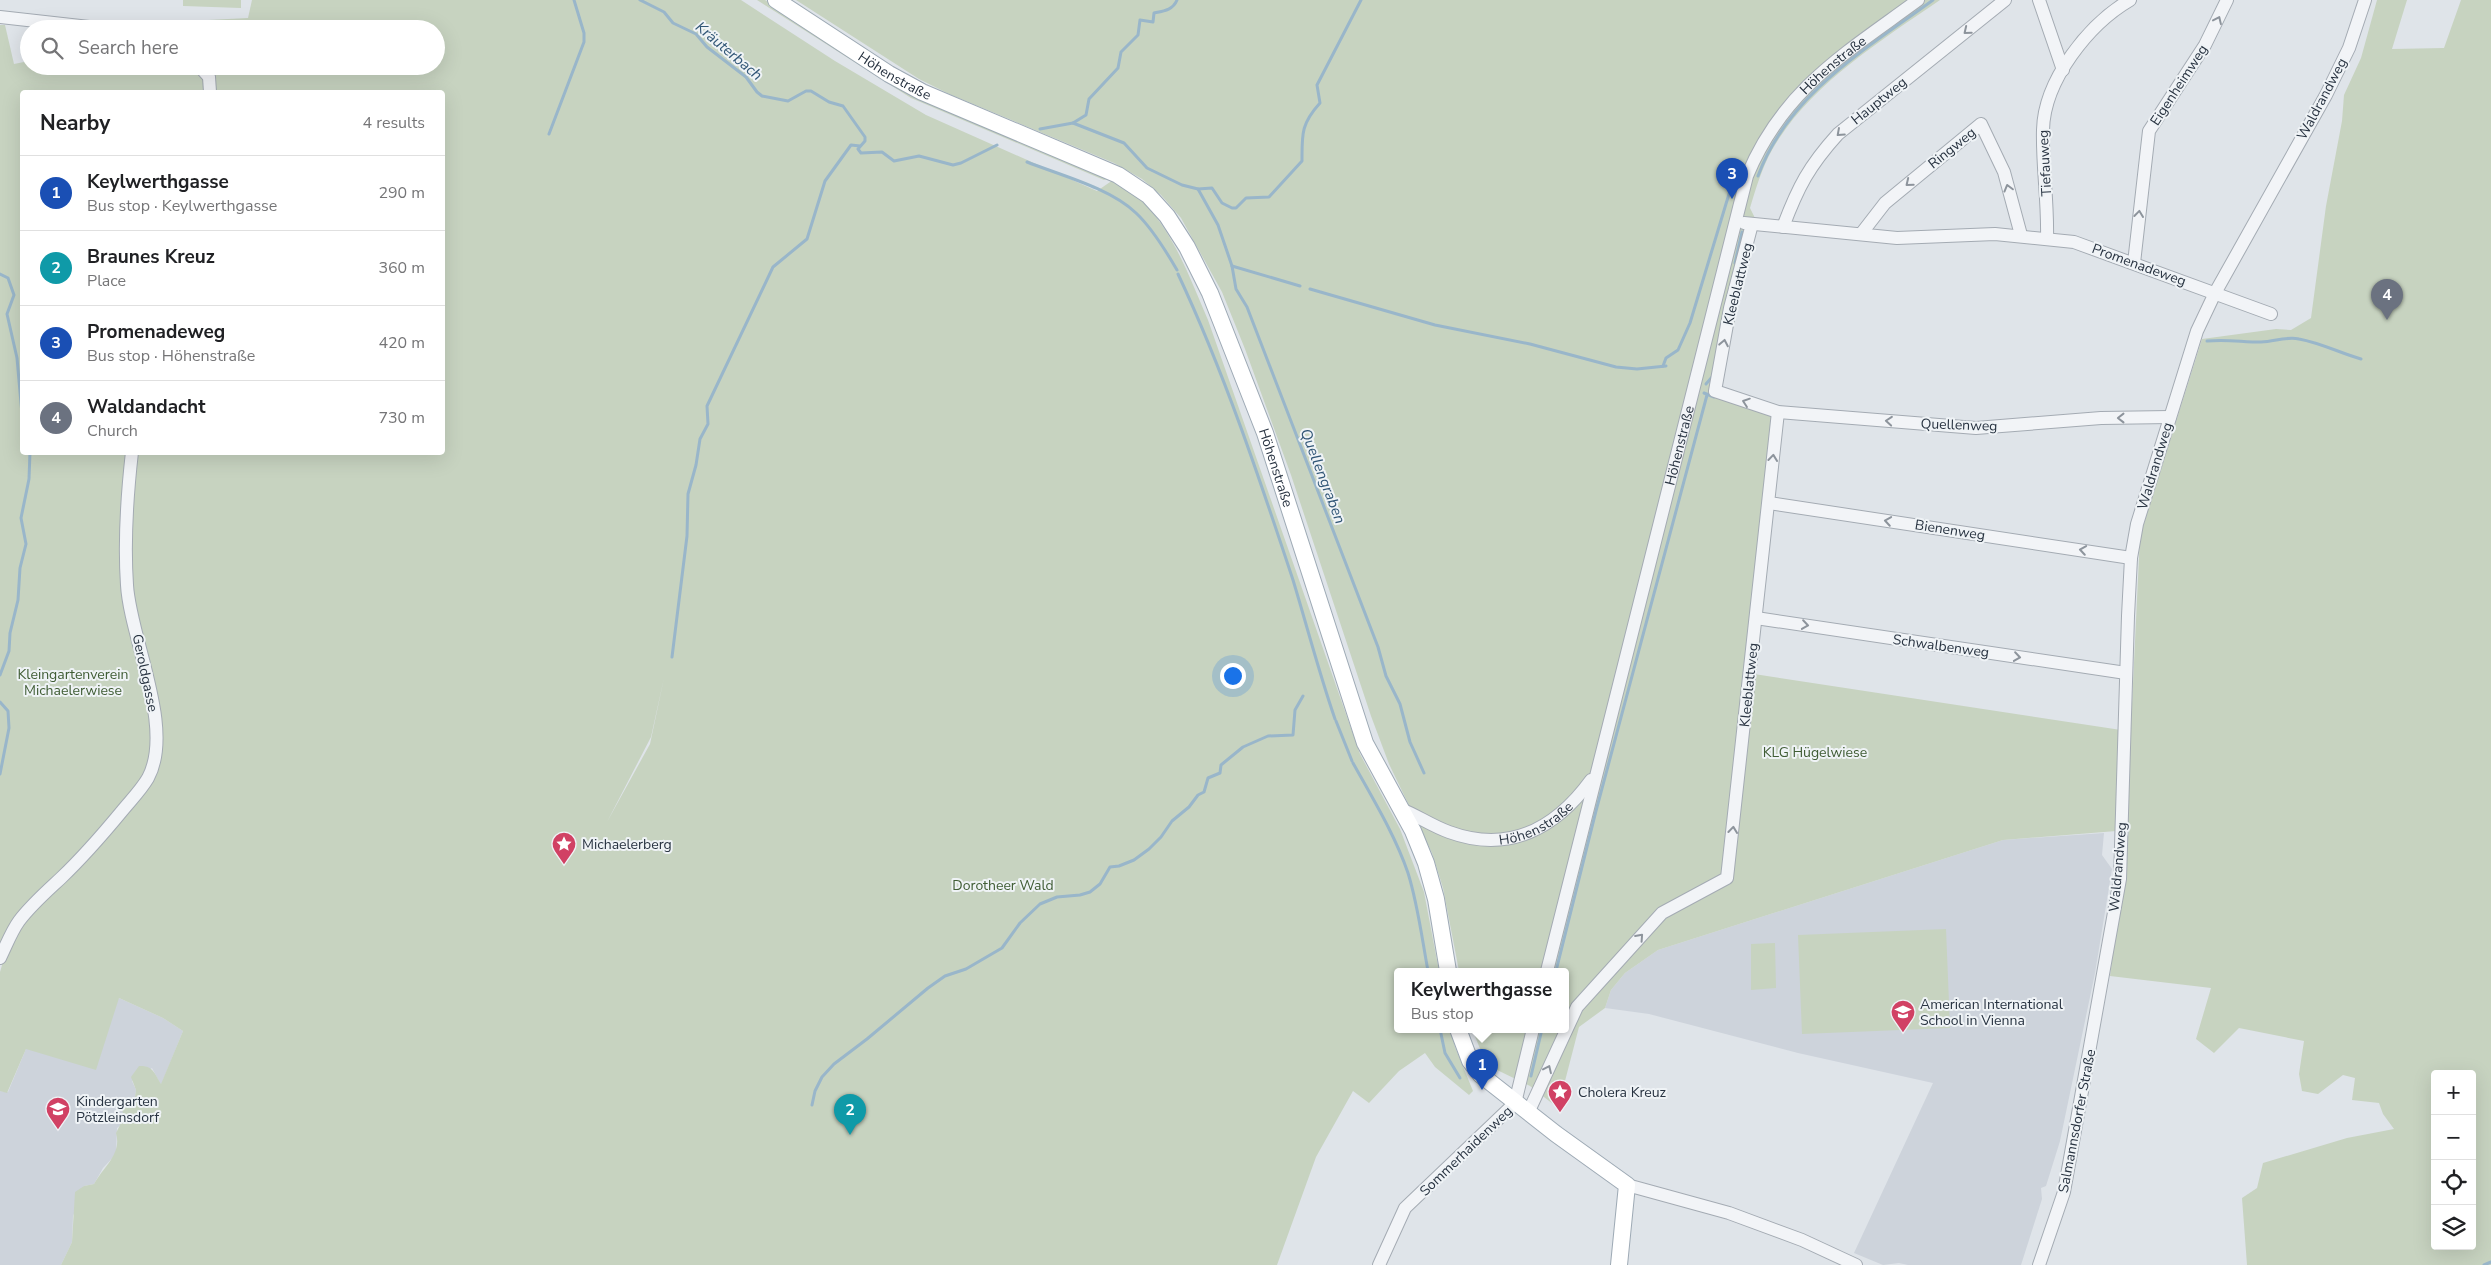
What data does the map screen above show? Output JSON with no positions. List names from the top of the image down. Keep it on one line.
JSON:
{"streets":{"main road":["Höhenstraße"],"street":["Eigenheimweg","Waldrandweg","Hauptweg","Ringweg","Tiefauweg","Promenadeweg","Kleeblattweg","Quellenweg","Bienenweg","Schwalbenweg","Geroldgasse","Salmannsdorfer Straße","Sommerhaidenweg"]},"crossings":[["Höhenstraße","Promenadeweg"],["Eigenheimweg","Promenadeweg"],["Waldrandweg","Promenadeweg"],["Waldrandweg","Quellenweg"],["Waldrandweg","Bienenweg"],["Waldrandweg","Schwalbenweg"],["Waldrandweg","Salmannsdorfer Straße"],["Hauptweg","Promenadeweg"],["Ringweg","Promenadeweg"],["Tiefauweg","Promenadeweg"],["Promenadeweg","Kleeblattweg"],["Kleeblattweg","Quellenweg"],["Kleeblattweg","Bienenweg"],["Kleeblattweg","Schwalbenweg"],["Kleeblattweg","Sommerhaidenweg"]],"one_way":["Eigenheimweg","Hauptweg","Kleeblattweg","Quellenweg","Bienenweg","Schwalbenweg"],"water":["Kräuterbach","Quellengraben"],"parks":["Kleingartenverein Michaelerwiese","KLG Hügelwiese","Dorotheer Wald"],"places":{"place":["Michaelerberg","Cholera Kreuz"],"school or university":["American International School in Vienna","Kindergarten Pötzleinsdorf"]},"page":{"search":"Search here","heading":["Nearby","4 results"],"list":[{"mark":"1","name":"Keylwerthgasse","note":"Bus stop · Keylwerthgasse","value":"290 m"},{"mark":"2","name":"Braunes Kreuz","note":"Place","value":"360 m"},{"mark":"3","name":"Promenadeweg","note":"Bus stop · Höhenstraße","value":"420 m"},{"mark":"4","name":"Waldandacht","note":"Church","value":"730 m"}],"pins":["3","4","1","2"],"popup":["Keylwerthgasse","Bus stop"],"map_buttons":["+","−"]}}
